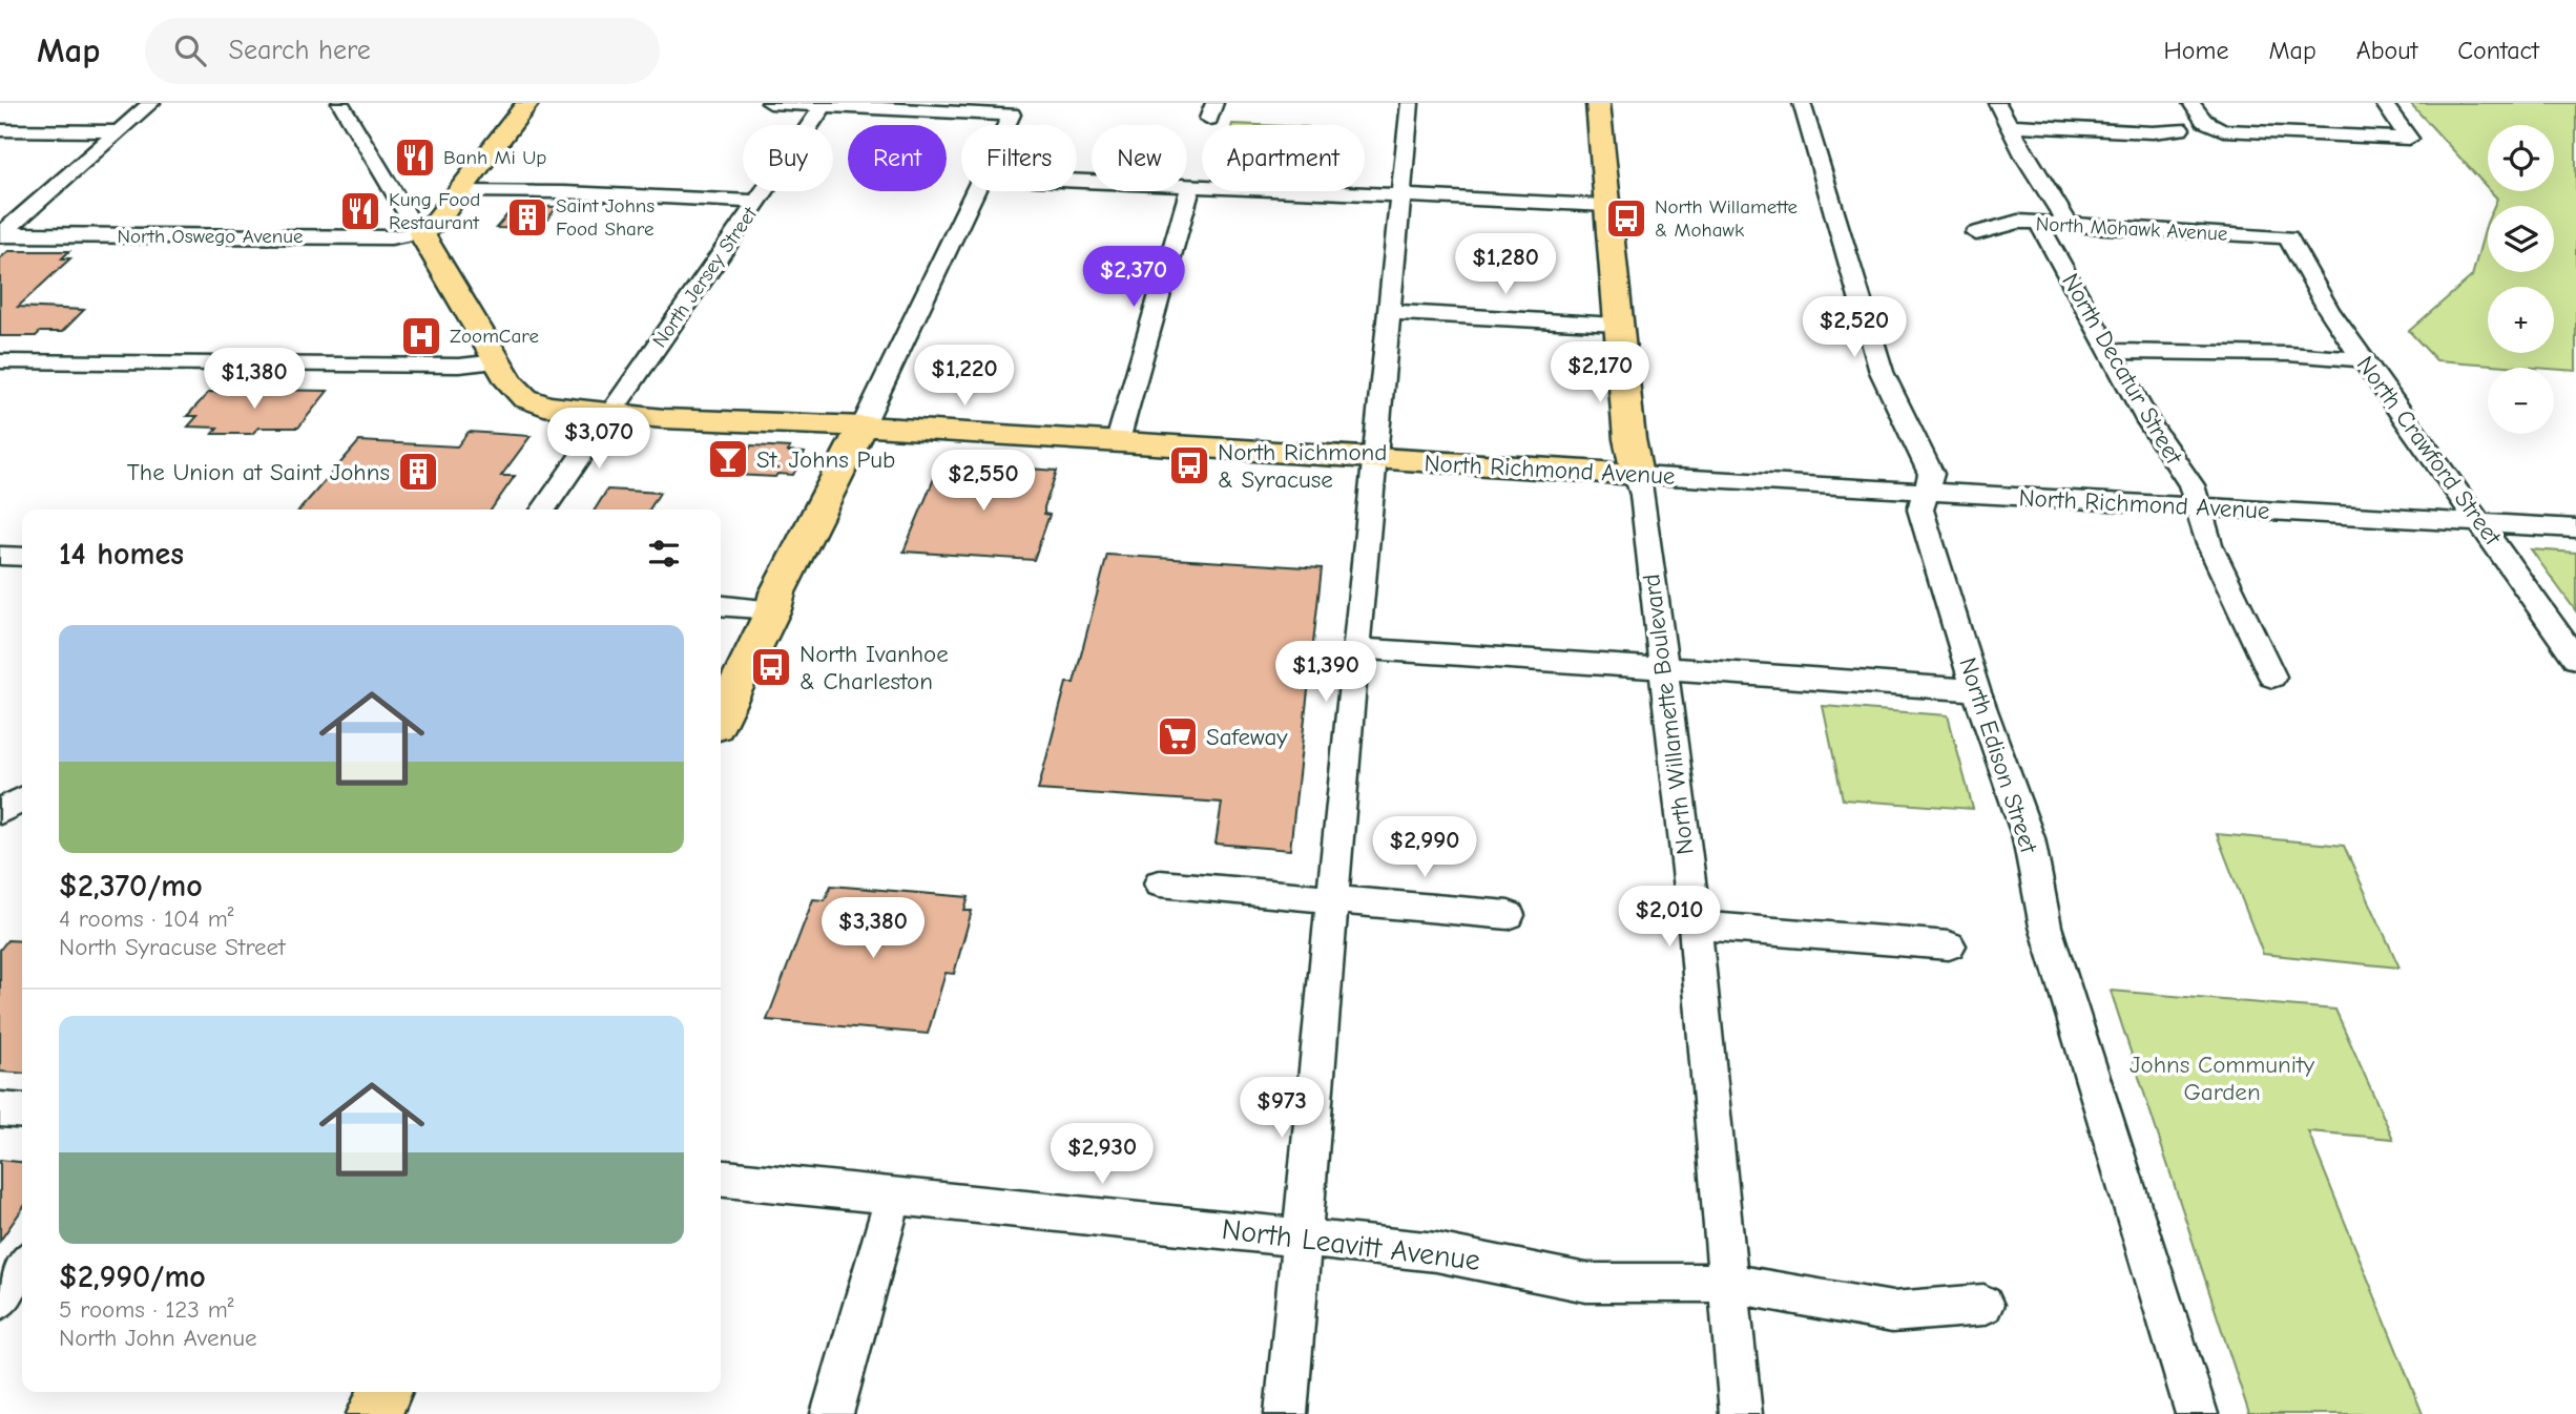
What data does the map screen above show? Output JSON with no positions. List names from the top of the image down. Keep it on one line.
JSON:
{"streets":{"main road":["North Richmond Avenue","North Willamette Boulevard"],"street":["North Mohawk Avenue","North Oswego Avenue","North Jersey Street","North Decatur Street","North Crawford Street","North Edison Street","North Leavitt Avenue"]},"crossings":[["North Mohawk Avenue","North Decatur Street"],["North Mohawk Avenue","North Crawford Street"],["North Jersey Street","North Richmond Avenue"],["North Decatur Street","North Richmond Avenue"],["North Crawford Street","North Richmond Avenue"],["North Richmond Avenue","North Willamette Boulevard"],["North Richmond Avenue","North Edison Street"],["North Willamette Boulevard","North Leavitt Avenue"]],"parks":["Johns Community Garden"],"places":{"restaurant":["Banh Mi Up","Kung Food Restaurant"],"building":["Saint Johns Food Share","The Union at Saint Johns"],"bus stop":["North Willamette & Mohawk","North Richmond & Syracuse","North Ivanhoe & Charleston"],"hospital":["ZoomCare"],"bar":["St. Johns Pub"],"supermarket":["Safeway"]},"page":{"header":"Map","search":"Search here","nav":["Home","Map","About","Contact"],"map_buttons":["+","−"],"chip":["Buy","Rent","Filters","New","Apartment"],"price":["$1,280","$2,370","$2,520","$2,170","$1,220","$1,380","$3,070","$2,550","$1,390","$2,990","$2,010","$3,380","$973","$2,930"],"heading":"14 homes","list":[{"name":"$2,370/mo","note":"4 rooms · 104 m² · North Syracuse Street"},{"name":"$2,990/mo","note":"5 rooms · 123 m² · North John Avenue"}]}}
